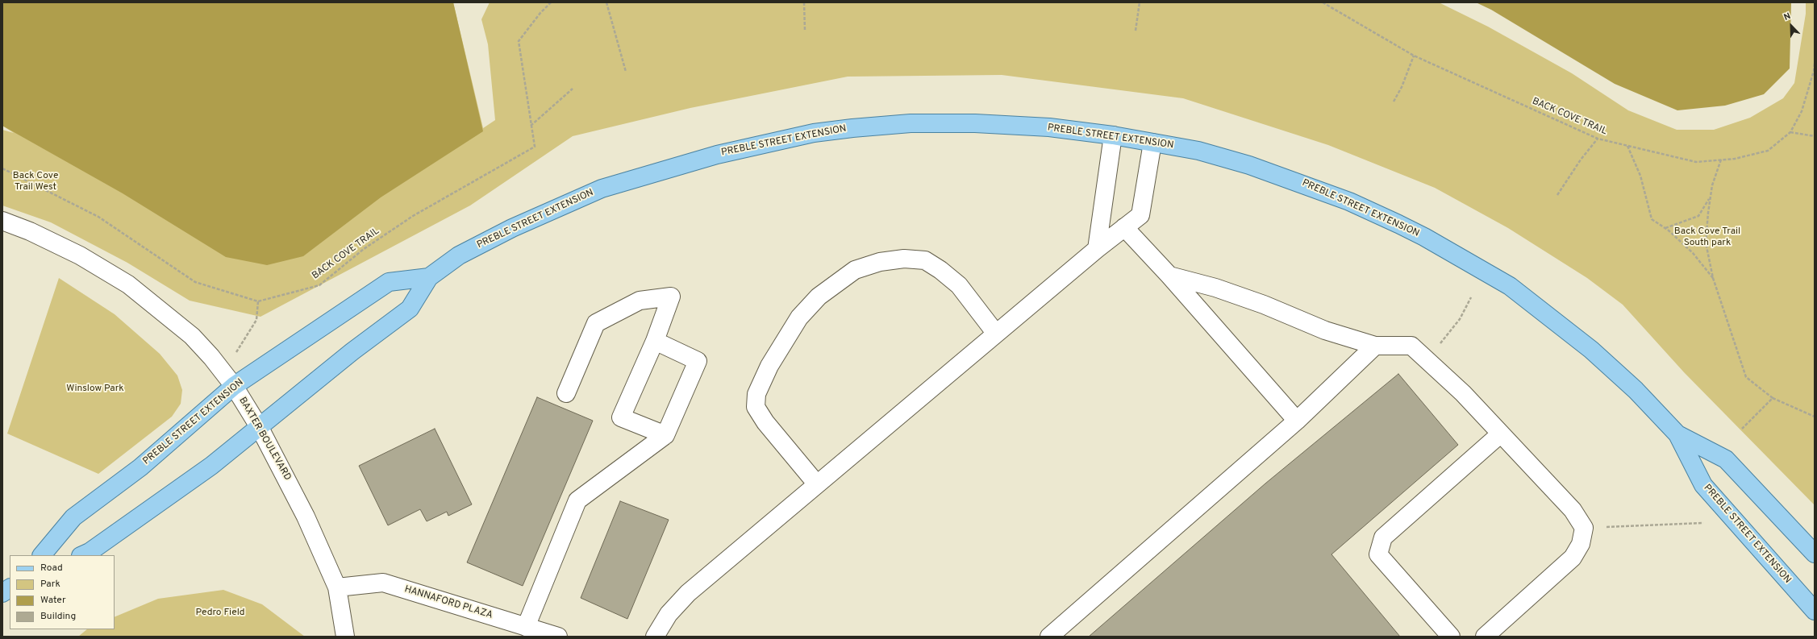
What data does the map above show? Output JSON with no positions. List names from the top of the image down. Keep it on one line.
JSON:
{"streets":{"main road":["PREBLE STREET EXTENSION"],"street":["BAXTER BOULEVARD","HANNAFORD PLAZA"],"path":["BACK COVE TRAIL"]},"crossings":[["PREBLE STREET EXTENSION","BAXTER BOULEVARD"],["BAXTER BOULEVARD","HANNAFORD PLAZA"]],"parks":["Back Cove Trail West","Back Cove Trail South park","Winslow Park","Pedro Field"],"legend":["Road","Park","Water","Building"],"north":"top left"}
